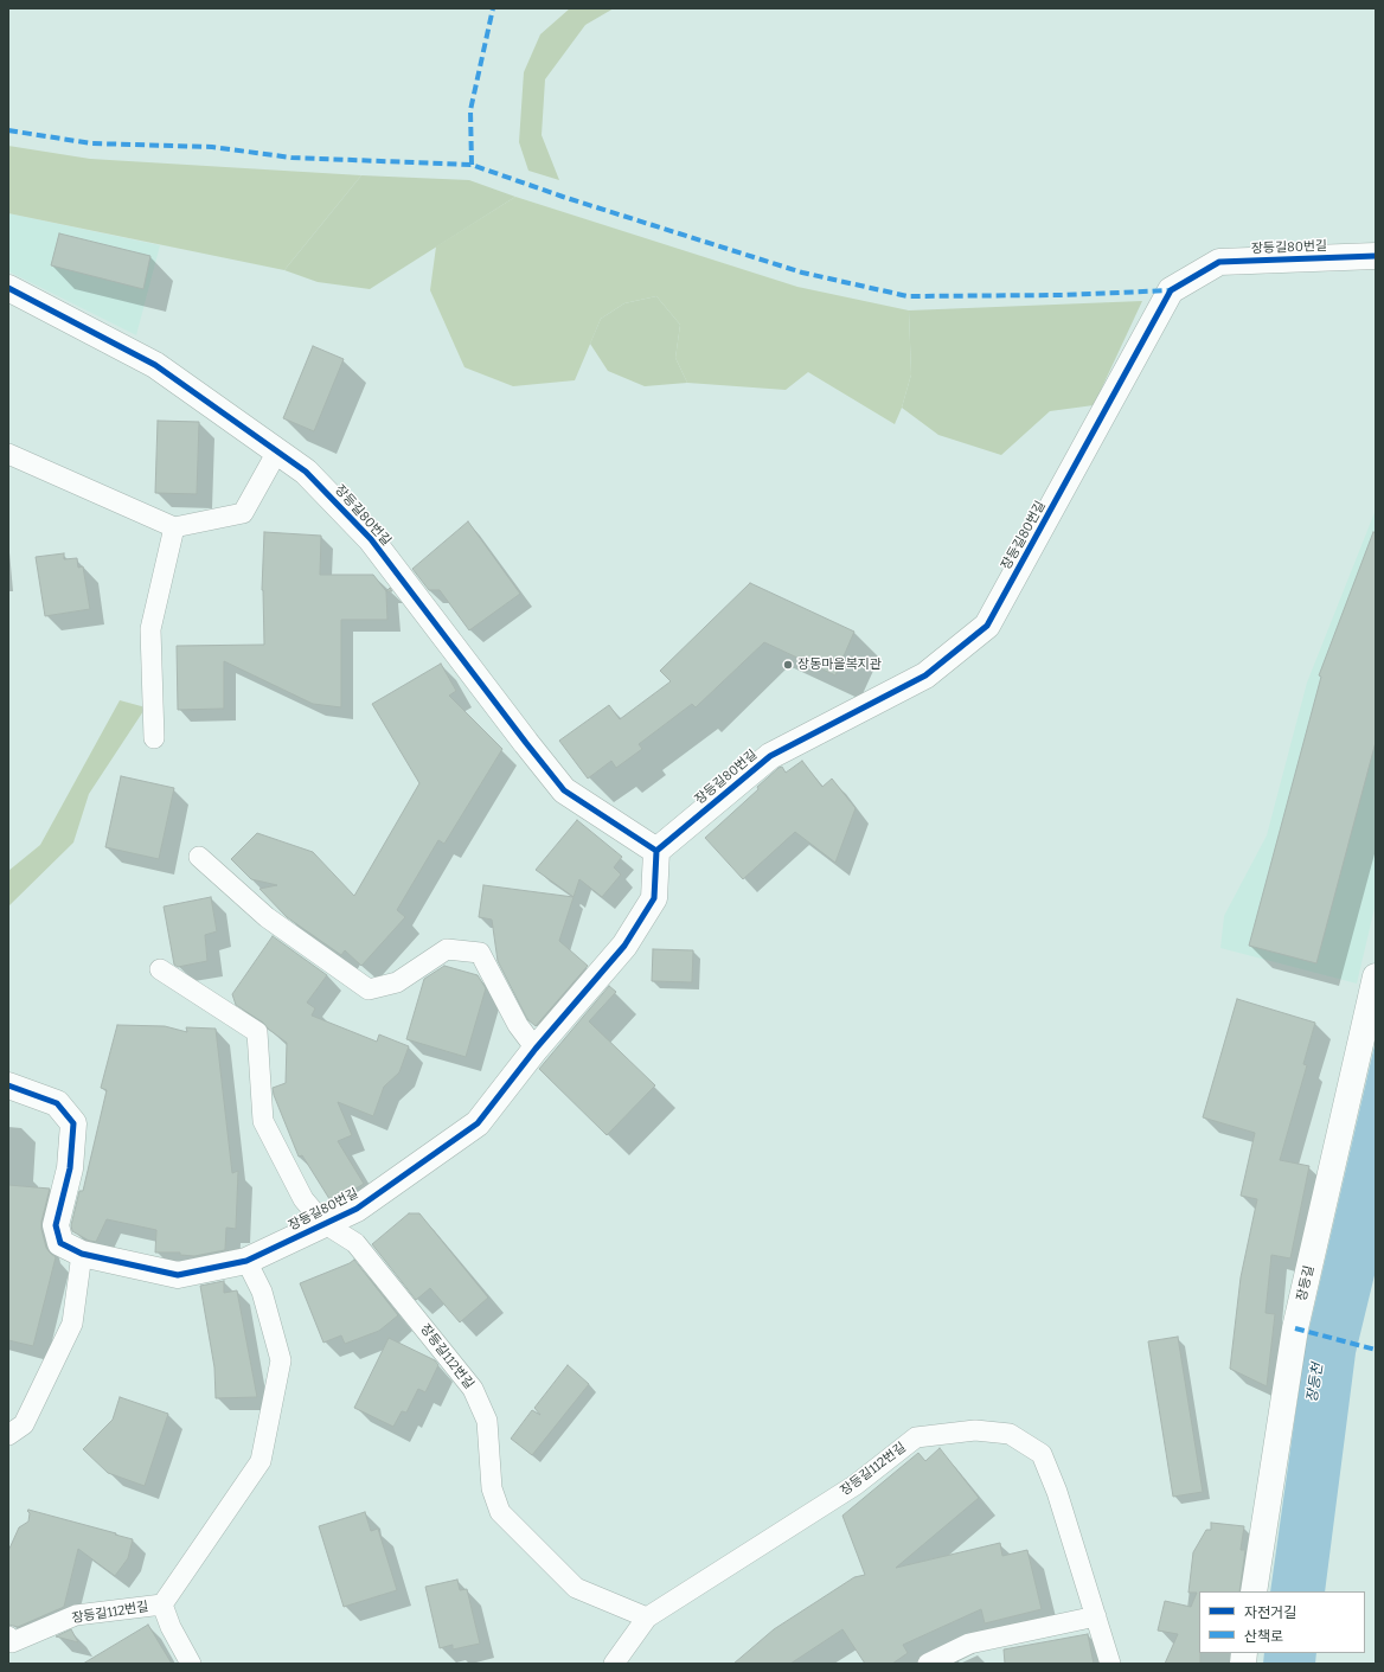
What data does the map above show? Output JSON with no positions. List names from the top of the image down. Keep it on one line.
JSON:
{"streets":{"street":["장등길80번길","장등길"],"lane":["장등길112번길"]},"crossings":[["장등길80번길","장등길112번길"]],"water":["장등천"],"places":["장동마을복지관"],"legend":["자전거길","산책로"]}
